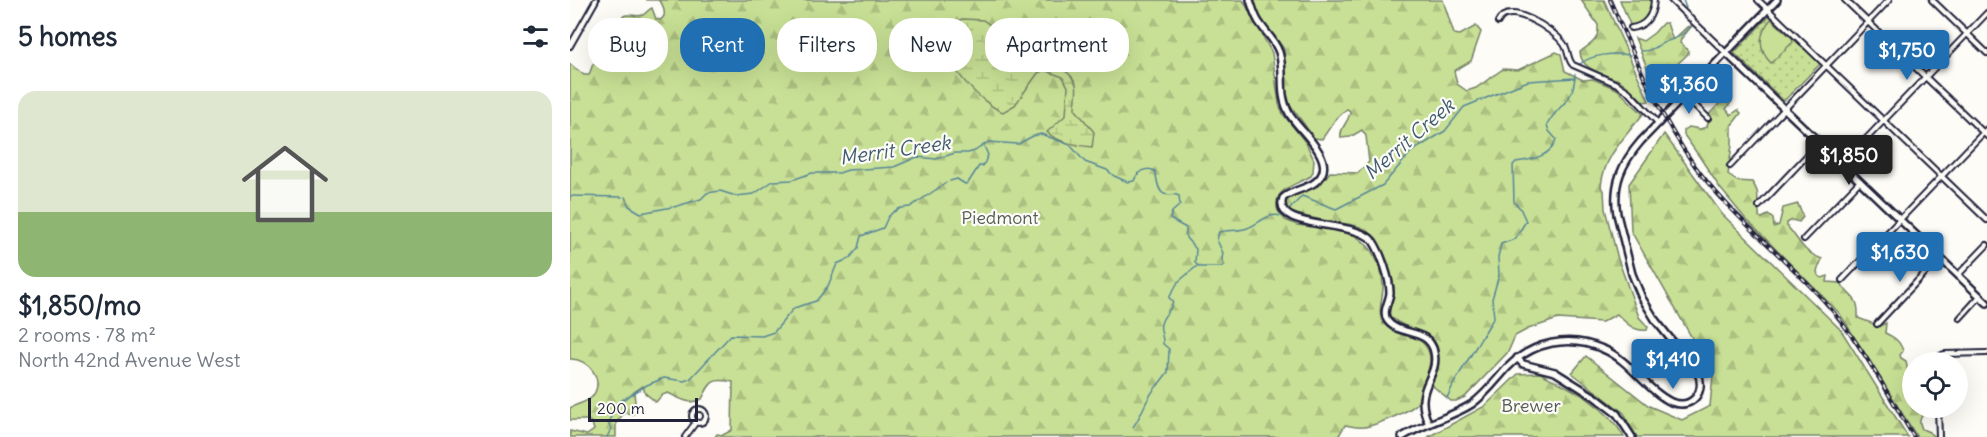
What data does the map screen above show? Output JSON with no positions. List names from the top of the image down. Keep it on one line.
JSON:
{"water":["Merrit Creek"],"parks":["Piedmont","Brewer"],"scale_bar":"200 m","page":{"heading":"5 homes","chip":["Buy","Rent","Filters","New","Apartment"],"price":["$1,750","$1,360","$1,850","$1,630","$1,410"],"list":[{"name":"$1,850/mo","note":"2 rooms · 78 m² · North 42nd Avenue West"}],"scale":"200 m"}}
